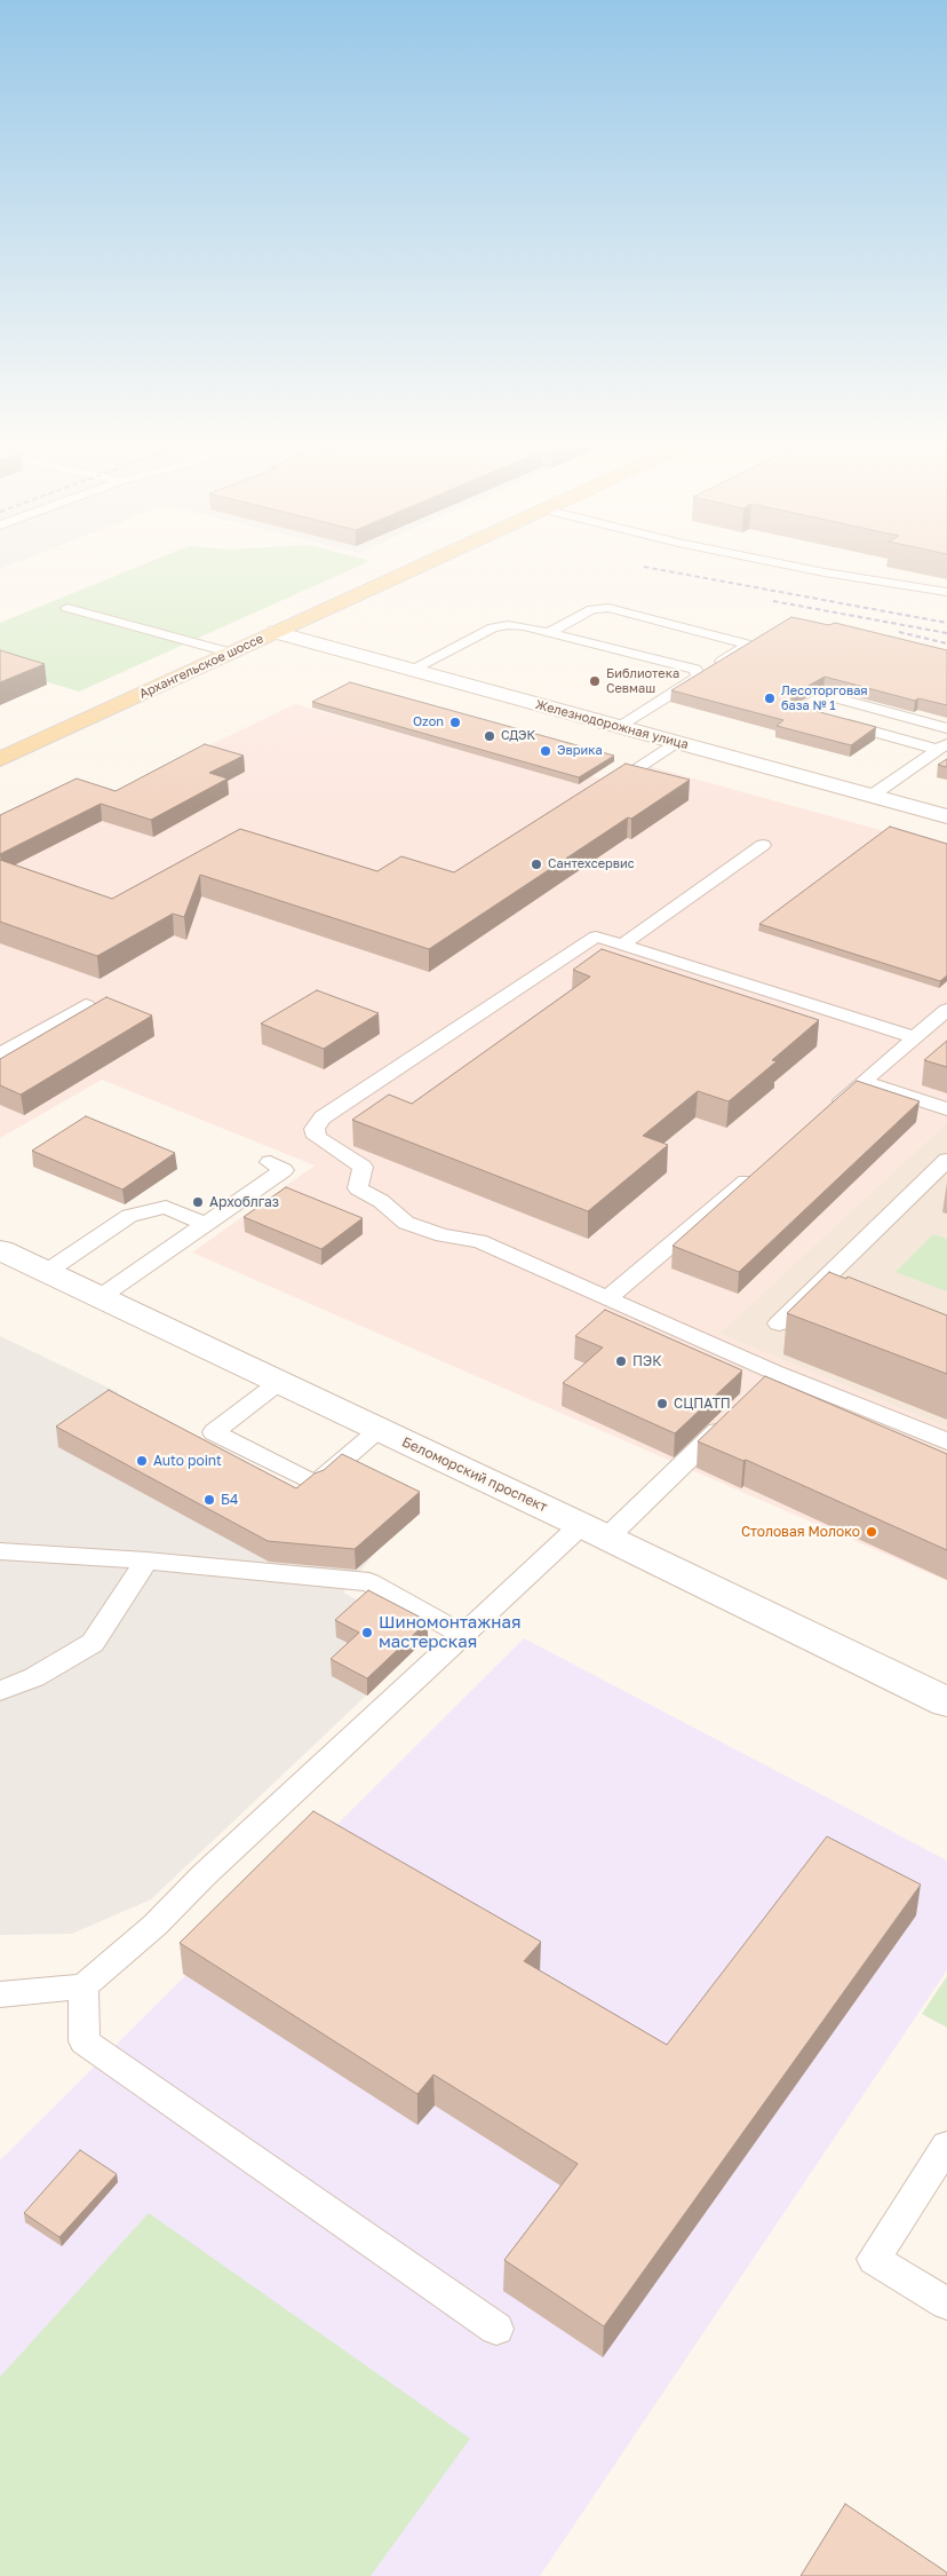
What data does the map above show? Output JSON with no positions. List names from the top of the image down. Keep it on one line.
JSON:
{"streets":{"main road":["Архангельское шоссе","Железнодорожная улица","Беломорский проспект"]},"crossings":[["Архангельское шоссе","Железнодорожная улица"]],"places":["Библиотека Севмаш","Лесоторговая база № 1","Ozon","СДЭК","Эврика","Сантехсервис","Архоблгаз","ПЭК","СЦПАТП","Auto point","Б4","Столовая Молоко","Шиномонтажная мастерская"]}
